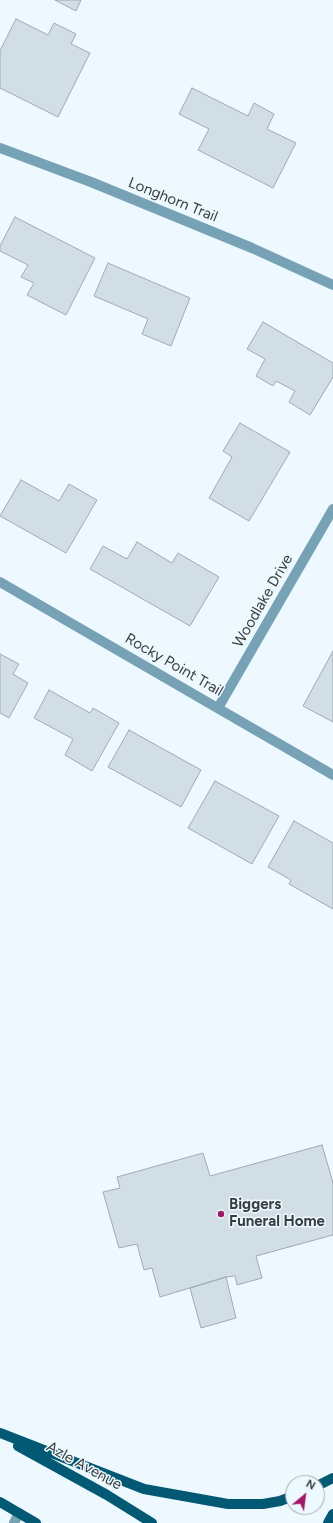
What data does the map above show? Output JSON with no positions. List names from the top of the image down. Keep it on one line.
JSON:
{"streets":{"main road":["Azle Avenue"],"street":["Longhorn Trail","Woodlake Drive","Rocky Point Trail"]},"crossings":[["Woodlake Drive","Rocky Point Trail"]],"places":["Biggers Funeral Home"],"north":"top right"}
